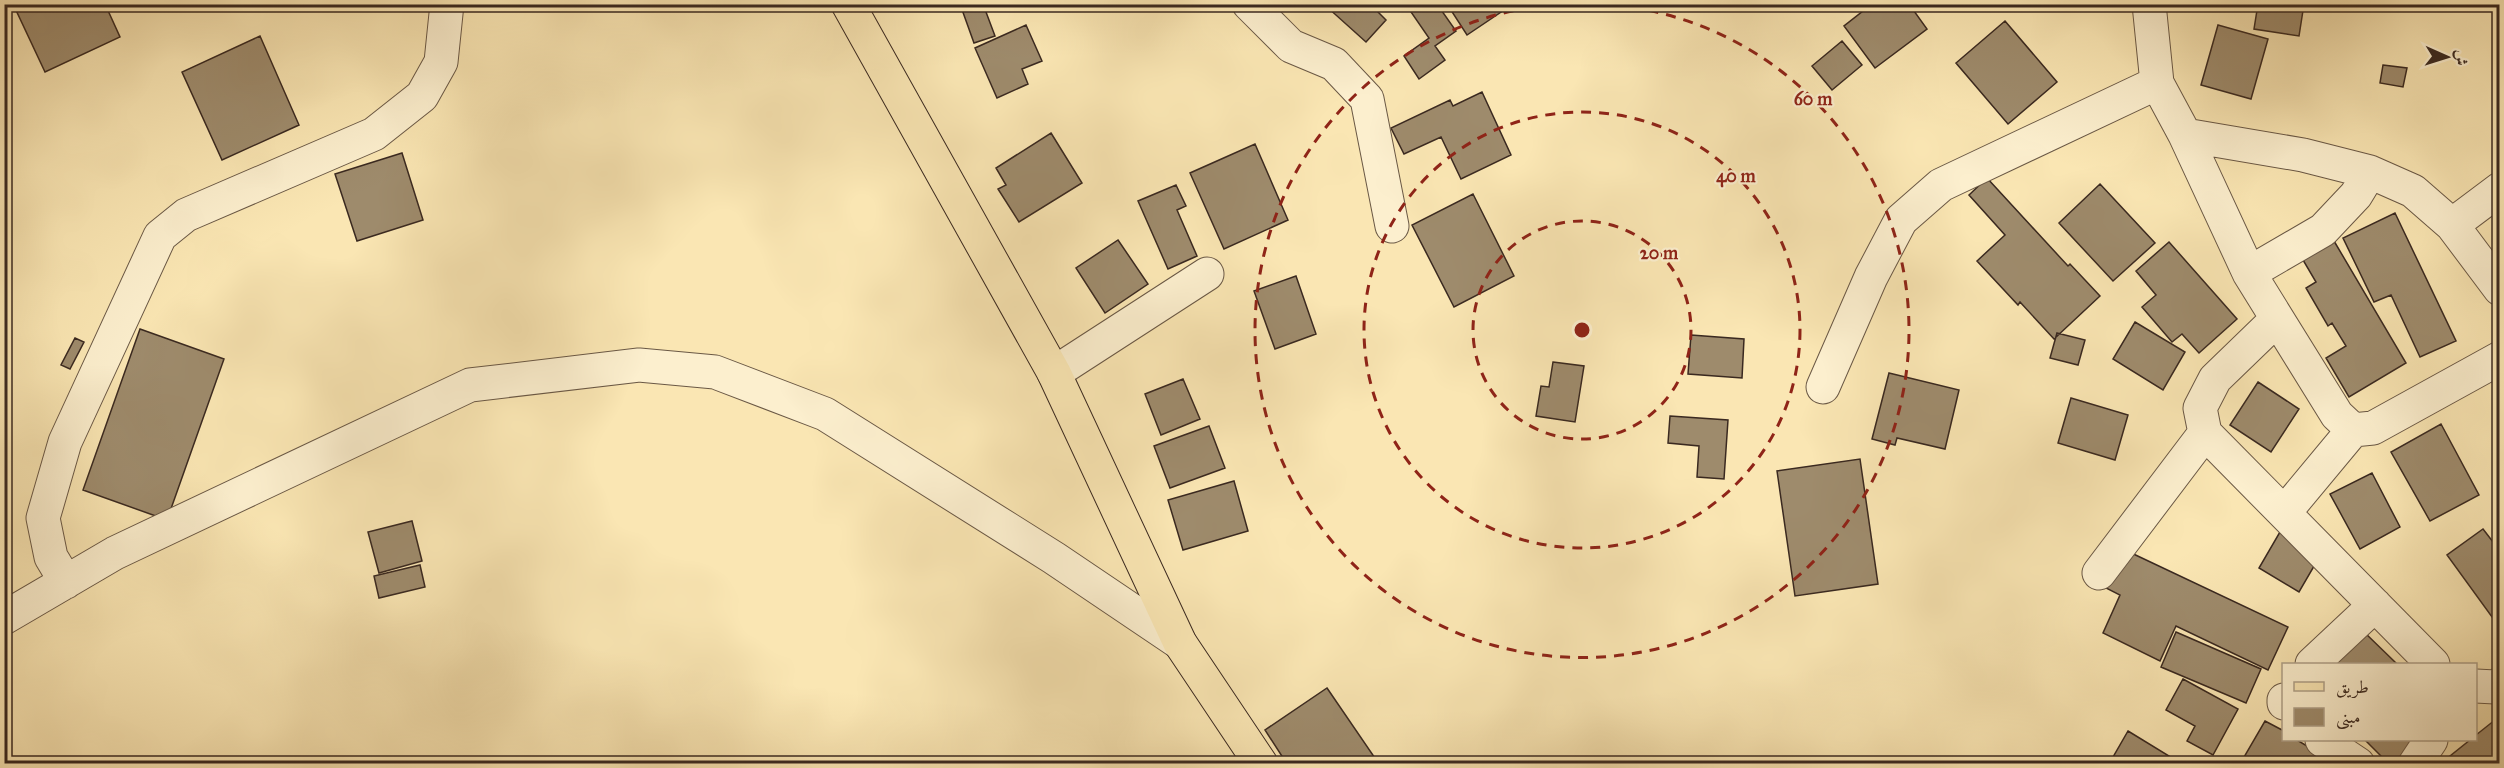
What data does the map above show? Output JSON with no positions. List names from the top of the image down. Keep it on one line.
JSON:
{"legend":["طريق","مبنى"],"north":"right","rings":["60 m","40 m","20 m"]}
